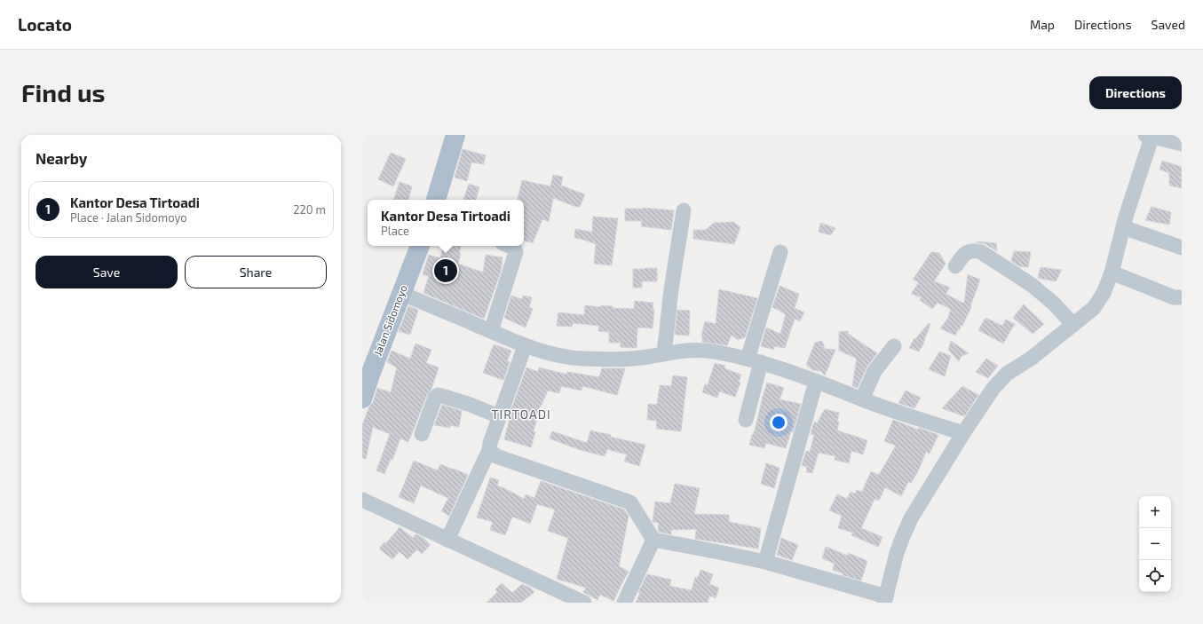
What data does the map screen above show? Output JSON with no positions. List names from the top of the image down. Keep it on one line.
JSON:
{"streets":{"main road":["Jalan Sidomoyo"]},"districts":["TIRTOADI"],"page":{"header":"Locato","nav":["Map","Directions","Saved"],"buttons":["Directions",["Save","Share"]],"title":"Find us","heading":"Nearby","list":[{"mark":"1","name":"Kantor Desa Tirtoadi","note":"Place · Jalan Sidomoyo","value":"220 m"}],"popup":["Kantor Desa Tirtoadi","Place"],"pins":"1","map_buttons":["+","−"]}}
